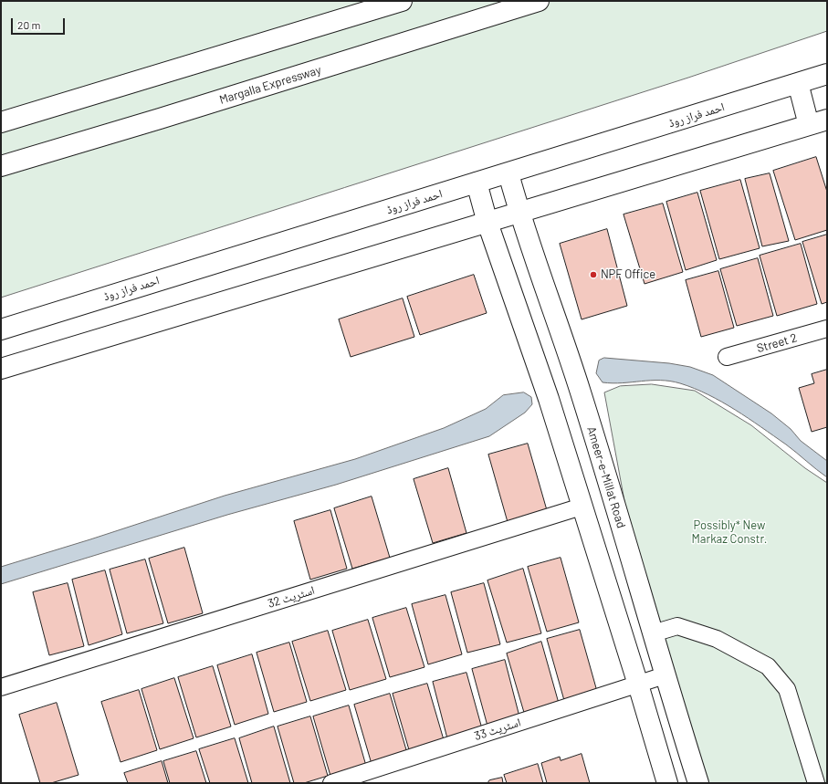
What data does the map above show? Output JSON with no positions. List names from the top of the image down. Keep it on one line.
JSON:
{"streets":{"main road":["Margalla Expressway","احمد فراز روڈ","Ameer-e-Millat Road"],"street":["Street 2","اسٹریٹ 32","اسٹریٹ 33"]},"crossings":[["احمد فراز روڈ","Ameer-e-Millat Road"],["Ameer-e-Millat Road","اسٹریٹ 33"]],"parks":["Possibly* New Markaz Constr."],"places":["NPF Office"],"scale_bar":"20 m"}
